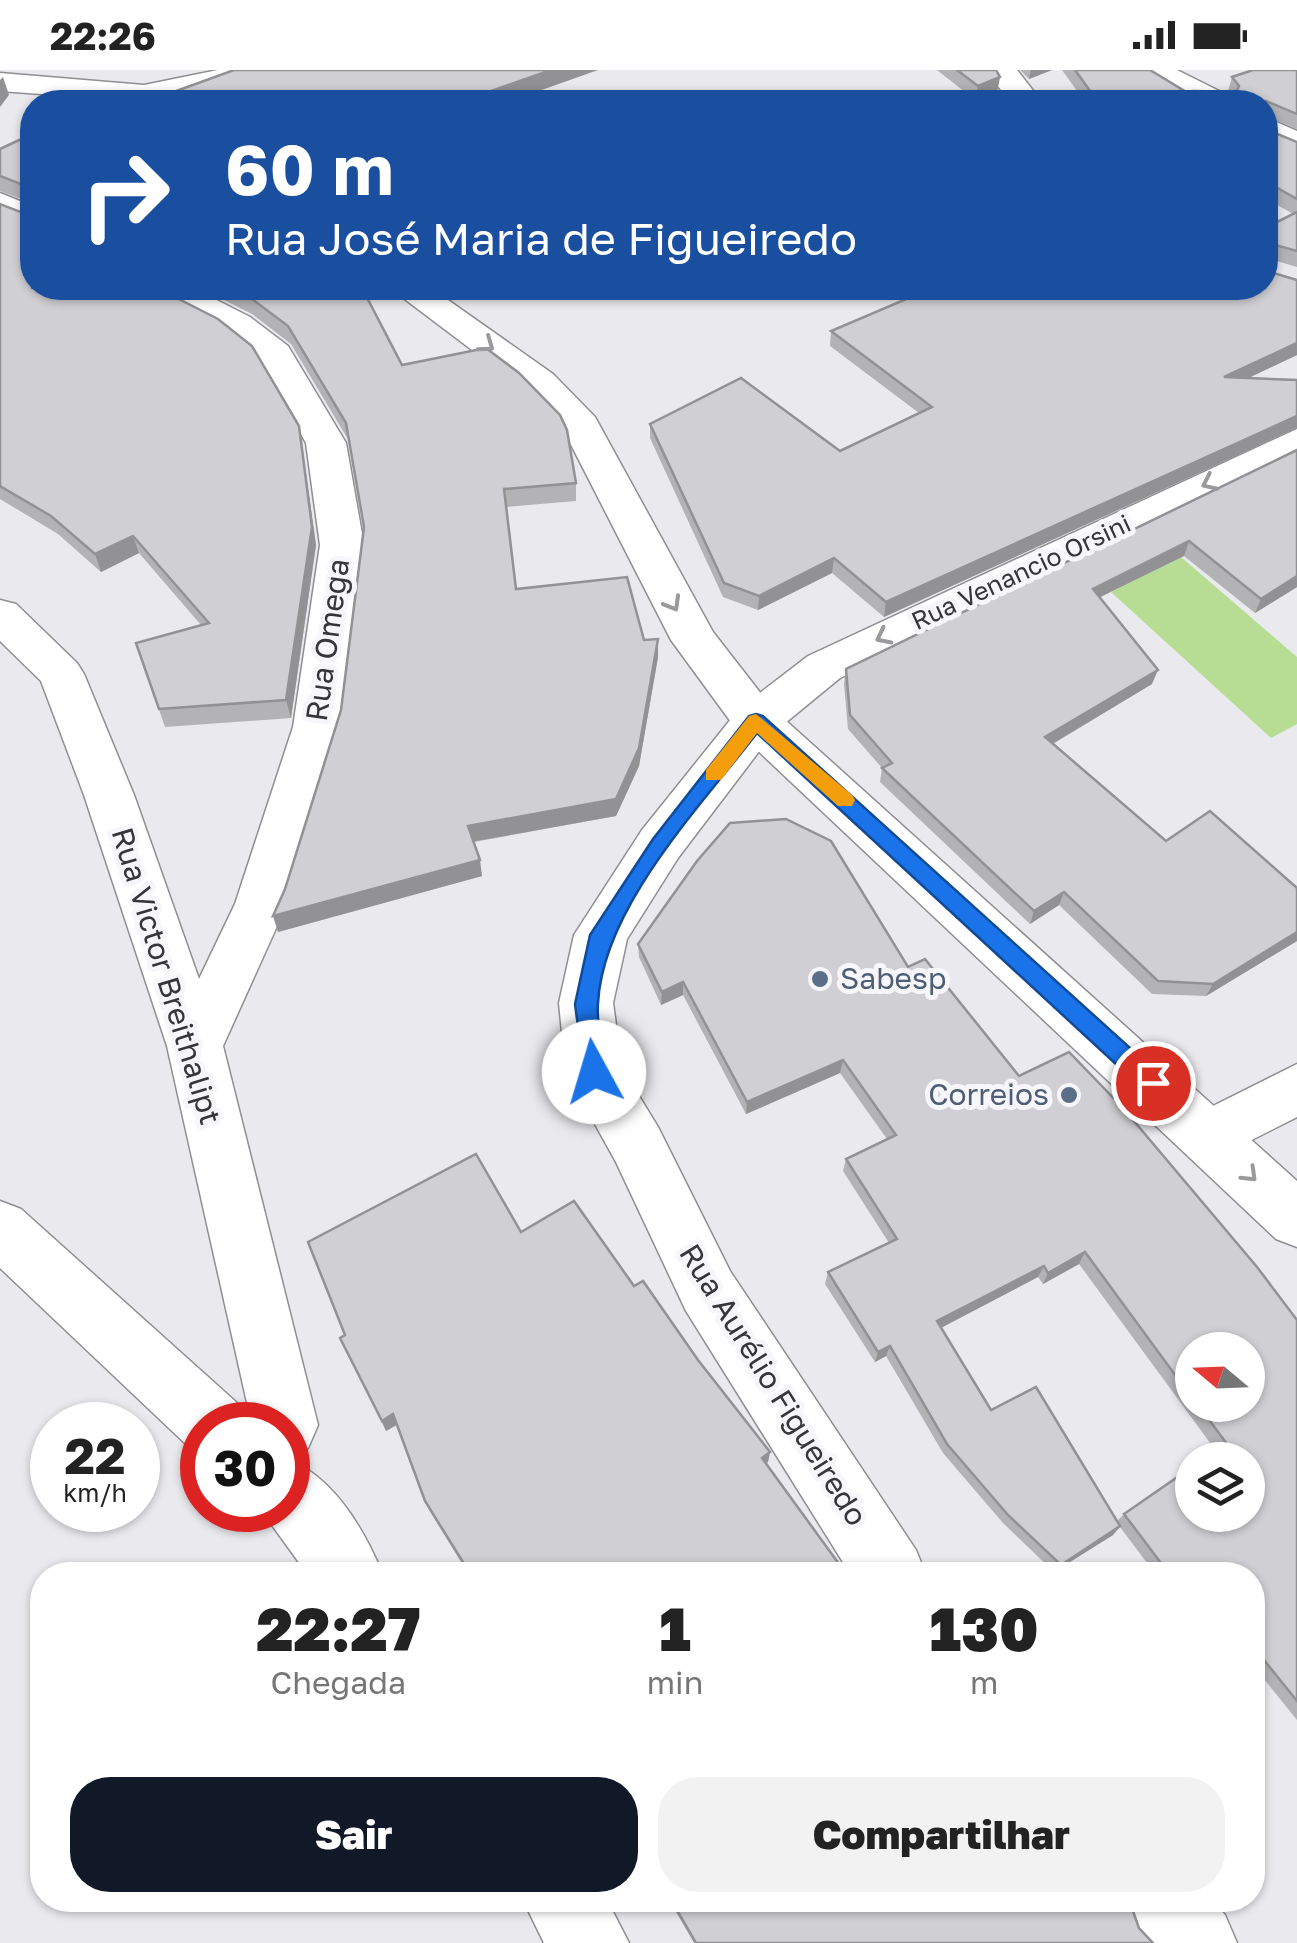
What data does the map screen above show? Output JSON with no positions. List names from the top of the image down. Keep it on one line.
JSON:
{"streets":{"street":["Rua Venancio Orsini","Rua Omega","Rua Victor Breithalipt","Rua Aurélio Figueiredo"]},"crossings":[["Rua Venancio Orsini","Rua Aurélio Figueiredo"],["Rua Omega","Rua Victor Breithalipt"]],"one_way":["Rua Venancio Orsini"],"places":["Sabesp","Correios"],"north":"left","page":{"status":"22:26","turn":["60 m","Rua José Maria de Figueiredo"],"speed":"22 km/h","limit":"30","eta":["22:27","Chegada","1","min","130","m"],"buttons":["Sair","Compartilhar"]}}
